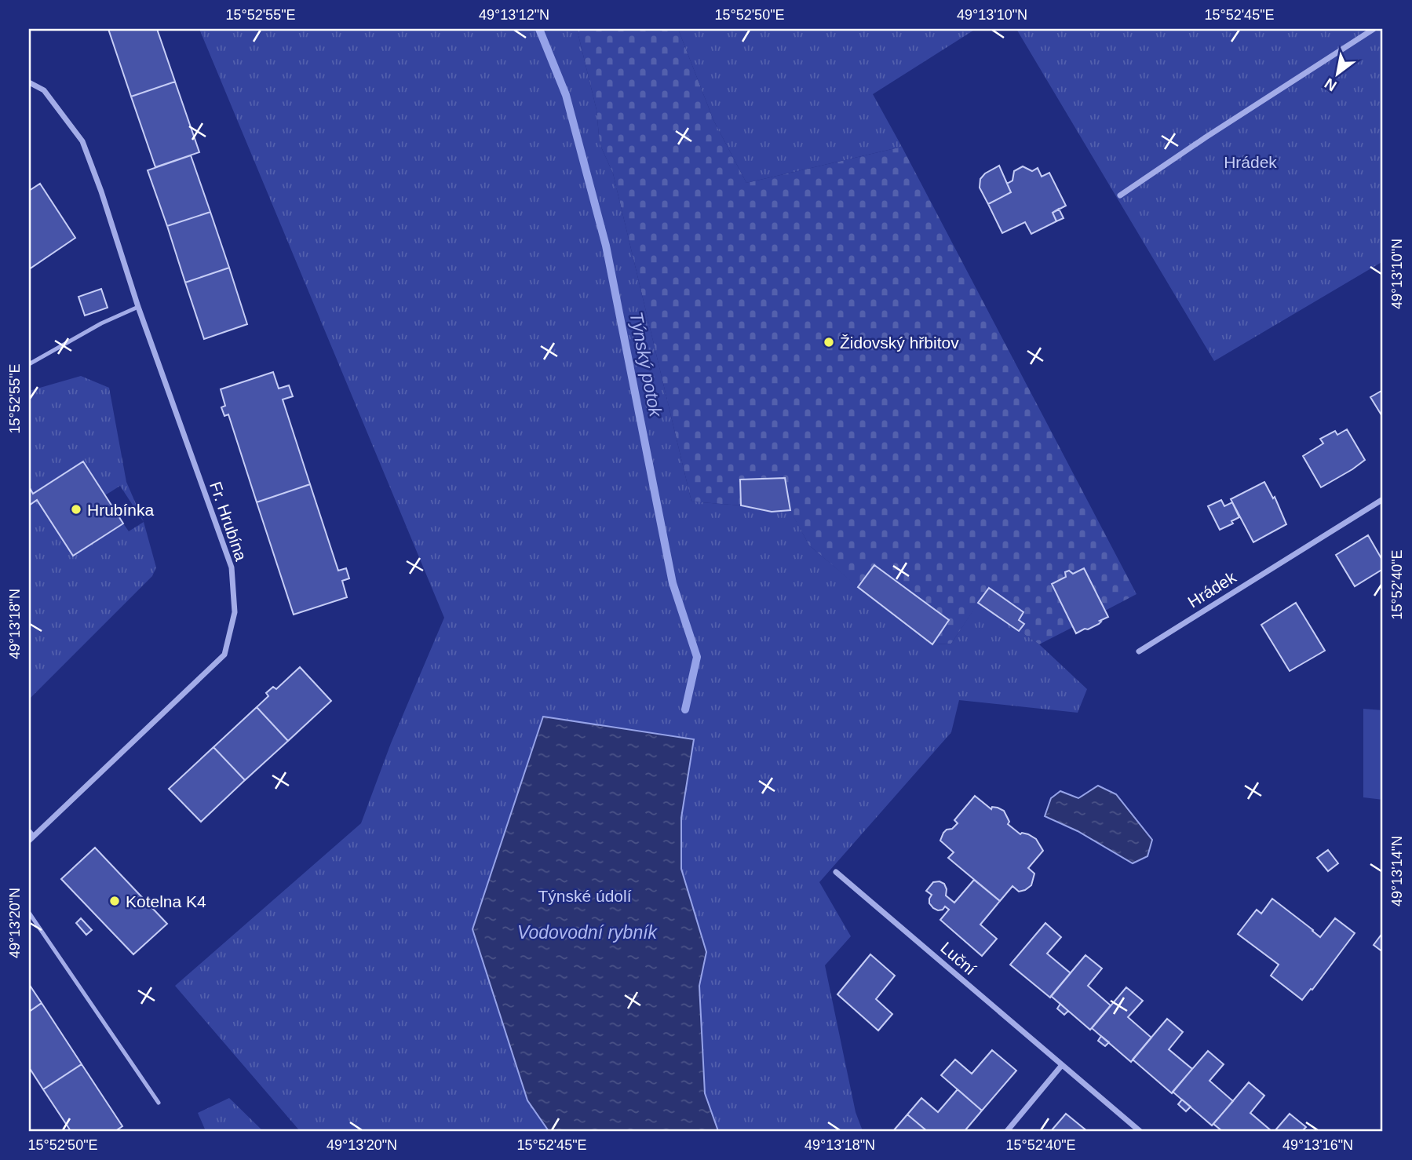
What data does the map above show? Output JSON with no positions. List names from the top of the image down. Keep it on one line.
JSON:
{"streets":{"street":["Fr. Hrubína","Hrádek","Luční"]},"water":["Týnský potok","Vodovodní rybník"],"parks":["Hrádek","Týnské údolí"],"places":["Židovský hřbitov","Hrubínka","Kotelna K4"],"north":"bottom left","coordinates":["15°52'55\"E","49°13'12\"N","15°52'50\"E","49°13'10\"N","15°52'45\"E","15°52'40\"E","49°13'18\"N","49°13'14\"N","49°13'20\"N","49°13'16\"N"]}
